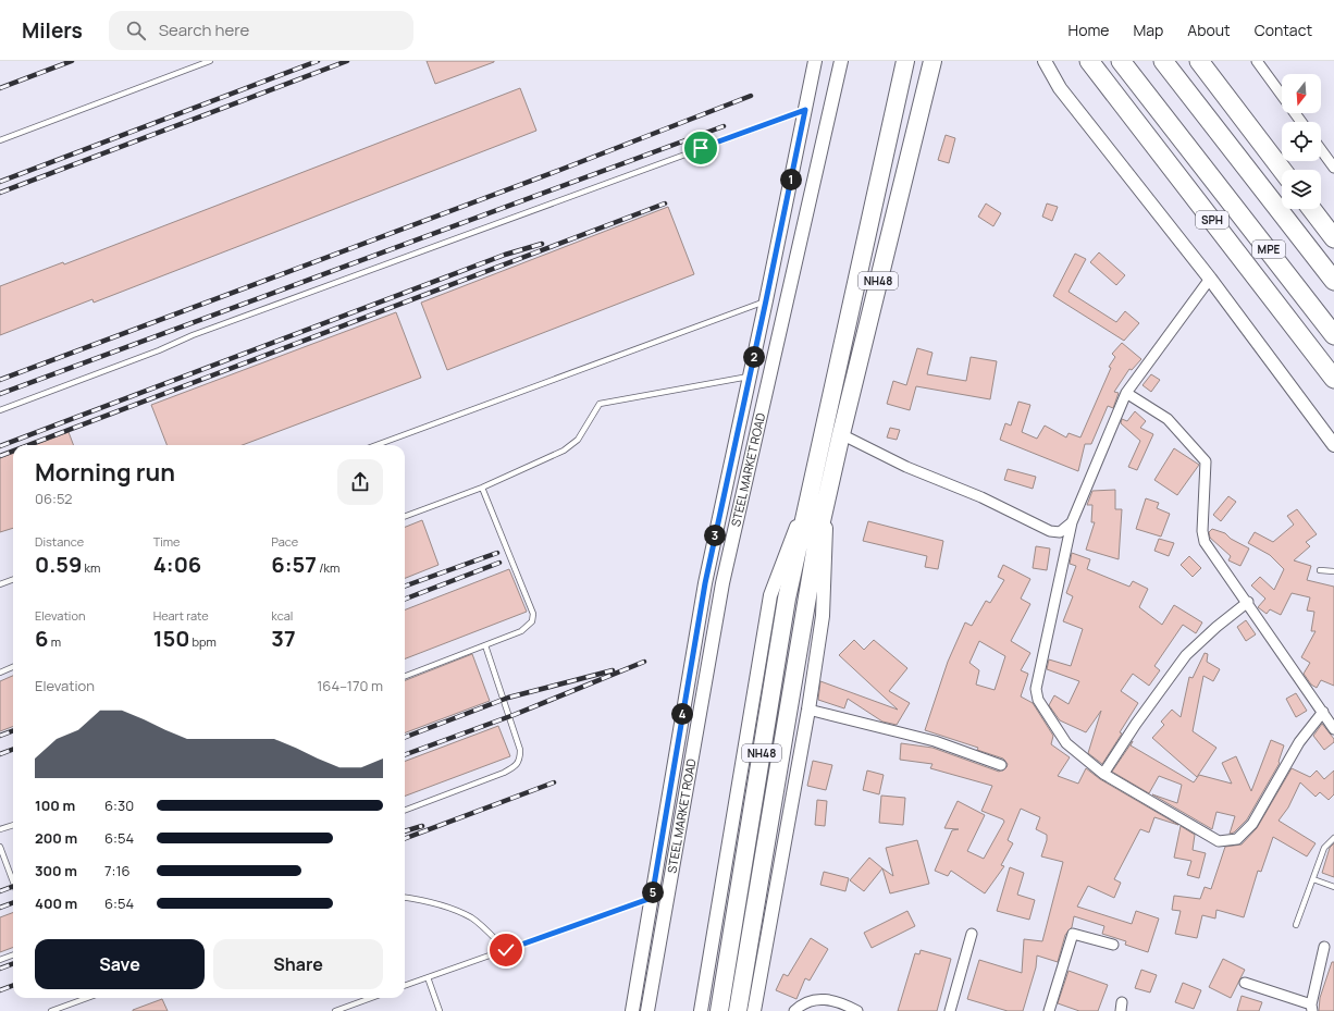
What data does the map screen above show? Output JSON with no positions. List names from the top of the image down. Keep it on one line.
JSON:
{"streets":{"highway":["SPH","MPE","NH48"],"street":["STEEL MARKET ROAD"]},"north":"bottom","page":{"header":"Milers","search":"Search here","nav":["Home","Map","About","Contact"],"pins":["1","2","3","4","5"],"heading":["Morning run","06:52"],"stats":[["Distance","0.59 km"],["Time","4:06"],["Pace","6:57 /km"],["Elevation","6 m"],["Heart rate","150 bpm"],["kcal","37"]],"chart":["Elevation","164–170 m"],"list":[{"name":"100 m","note":"6:30"},{"name":"200 m","note":"6:54"},{"name":"300 m","note":"7:16"},{"name":"400 m","note":"6:54"}],"buttons":["Save","Share"]}}
